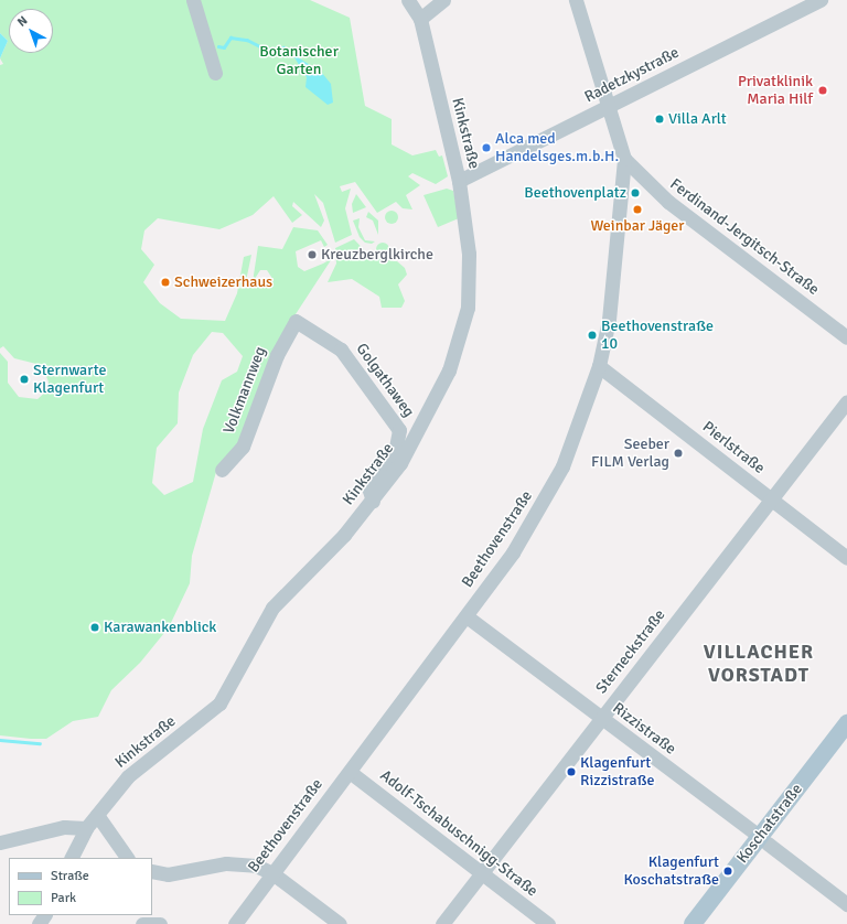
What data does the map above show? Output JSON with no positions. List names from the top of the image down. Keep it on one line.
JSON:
{"streets":{"main road":["Koschatstraße"],"street":["Radetzkystraße","Kinkstraße","Ferdinand-Jergitsch-Straße","Golgathaweg","Volkmannweg","Pierlstraße","Beethovenstraße","Sterneckstraße","Rizzistraße","Adolf-Tschabuschnigg-Straße"]},"crossings":[["Radetzkystraße","Kinkstraße"],["Radetzkystraße","Beethovenstraße"],["Kinkstraße","Golgathaweg"],["Ferdinand-Jergitsch-Straße","Beethovenstraße"],["Golgathaweg","Volkmannweg"],["Pierlstraße","Beethovenstraße"],["Pierlstraße","Sterneckstraße"],["Beethovenstraße","Rizzistraße"],["Beethovenstraße","Adolf-Tschabuschnigg-Straße"],["Sterneckstraße","Rizzistraße"],["Sterneckstraße","Adolf-Tschabuschnigg-Straße"],["Rizzistraße","Koschatstraße"]],"districts":["VILLACHER VORSTADT"],"parks":["Botanischer Garten"],"places":["Privatklinik Maria Hilf","Villa Arlt","Alca med Handelsges.m.b.H.","Beethovenplatz","Weinbar Jäger","Kreuzberglkirche","Schweizerhaus","Beethovenstraße 10","Sternwarte Klagenfurt","Seeber FILM Verlag","Karawankenblick","Klagenfurt Rizzistraße","Klagenfurt Koschatstraße"],"legend":["Straße","Park"],"north":"top left"}
